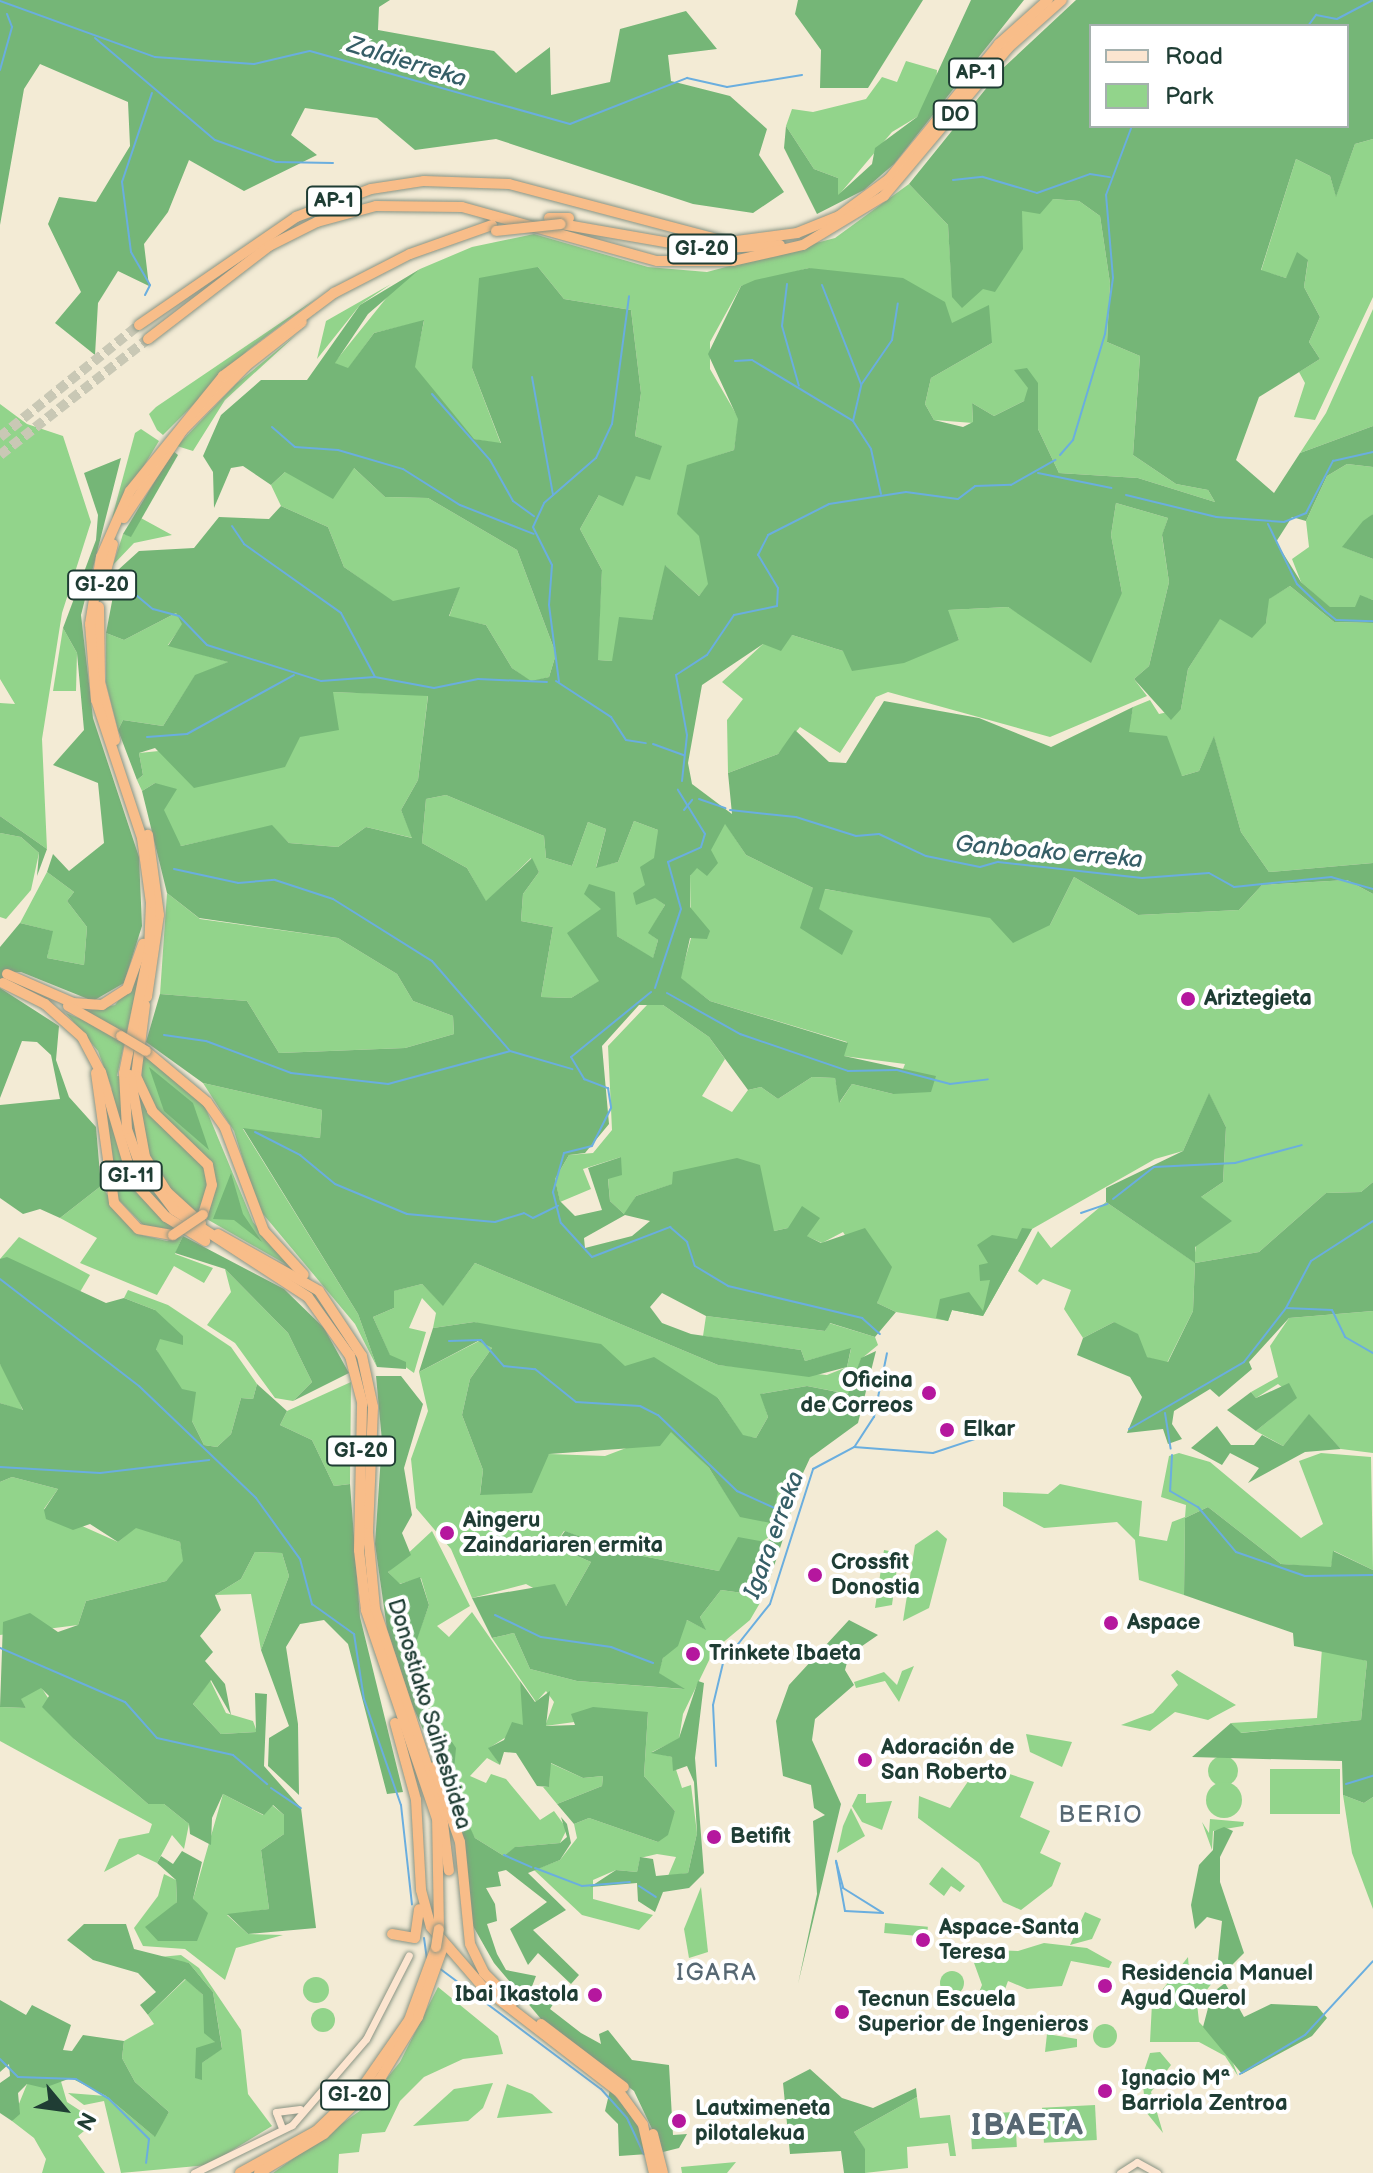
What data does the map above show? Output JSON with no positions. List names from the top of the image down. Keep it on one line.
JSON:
{"streets":{"highway":["AP-1","DO","GI-20","GI-11","Donostiako Saihesbidea"]},"crossings":[["AP-1","DO"],["AP-1","Donostiako Saihesbidea"],["DO","Donostiako Saihesbidea"],["GI-11","Donostiako Saihesbidea"]],"districts":["BERIO","IGARA","IBAETA"],"water":["Zaldierreka","Ganboako erreka","Igara erreka"],"places":["Ariztegieta","Oficina de Correos","Elkar","Aingeru Zaindariaren ermita","Crossfit Donostia","Aspace","Trinkete Ibaeta","Adoración de San Roberto","Betifit","Aspace-Santa Teresa","Residencia Manuel Agud Querol","Ibai Ikastola","Tecnun Escuela Superior de Ingenieros","Ignacio Mª Barriola Zentroa","Lautximeneta pilotalekua"],"legend":["Road","Park"],"north":"bottom right"}
